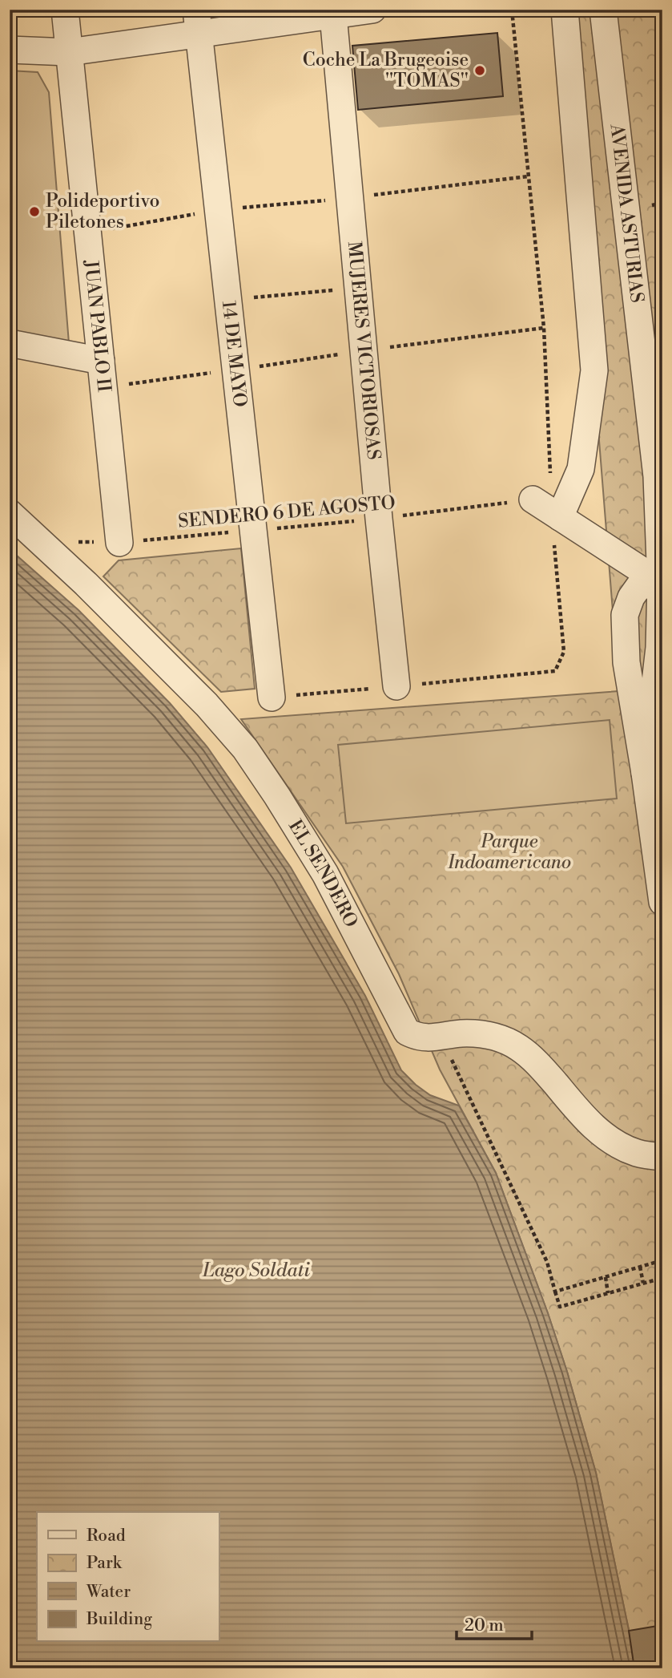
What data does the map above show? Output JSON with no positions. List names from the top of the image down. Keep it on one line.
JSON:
{"streets":{"street":["AVENIDA ASTURIAS","JUAN PABLO II","MUJERES VICTORIOSAS","14 DE MAYO","EL SENDERO"],"path":["SENDERO 6 DE AGOSTO"]},"crossings":[["JUAN PABLO II","SENDERO 6 DE AGOSTO"],["MUJERES VICTORIOSAS","SENDERO 6 DE AGOSTO"],["14 DE MAYO","SENDERO 6 DE AGOSTO"],["SENDERO 6 DE AGOSTO","EL SENDERO"]],"water":["Lago Soldati"],"parks":["Parque Indoamericano"],"places":["Coche La Brugeoise ''TOMAS''","Polideportivo Piletones"],"legend":["Road","Park","Water","Building"],"scale_bar":"20 m"}
